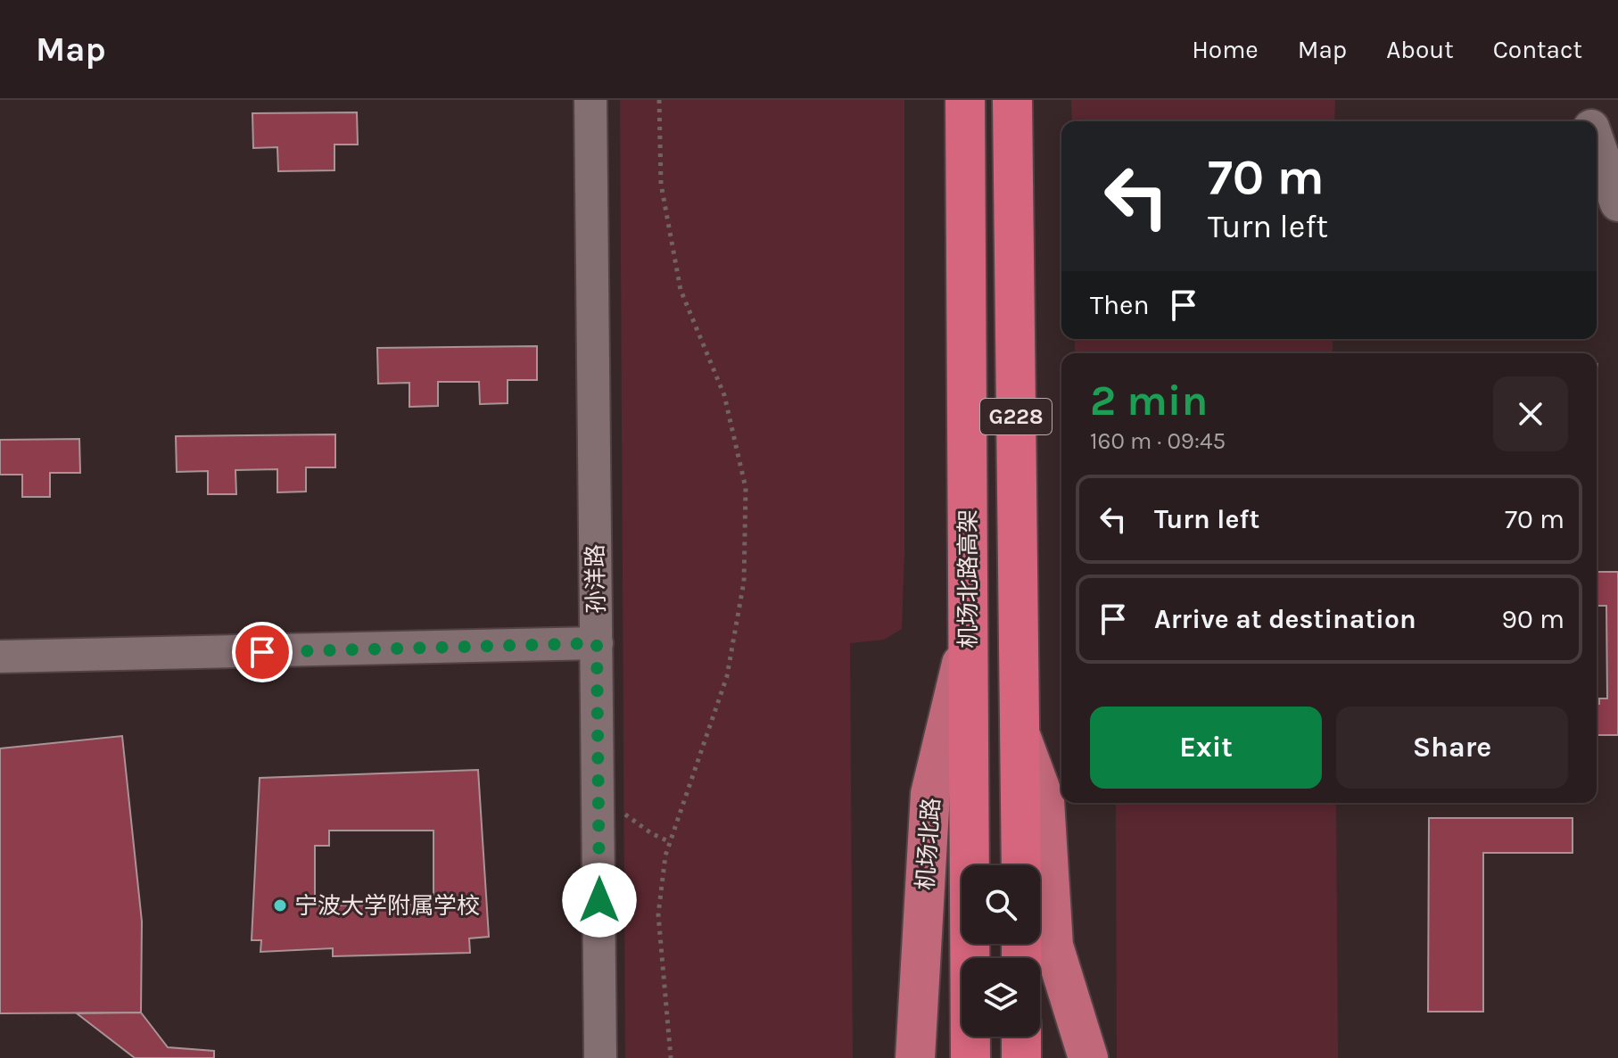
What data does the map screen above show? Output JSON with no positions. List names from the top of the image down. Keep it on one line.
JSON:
{"streets":{"highway":["G228","机场北路高架"],"main road":["机场北路"],"street":["孙洋路"]},"crossings":[["机场北路高架","机场北路"]],"places":["宁波大学附属学校"],"page":{"header":"Map","nav":["Home","Map","About","Contact"],"turn":["70 m","Turn left"],"then":"Then","heading":["2 min","160 m · 09:45"],"list":[{"name":"Turn left","value":"70 m"},{"name":"Arrive at destination","value":"90 m"}],"buttons":["Exit","Share"]}}
